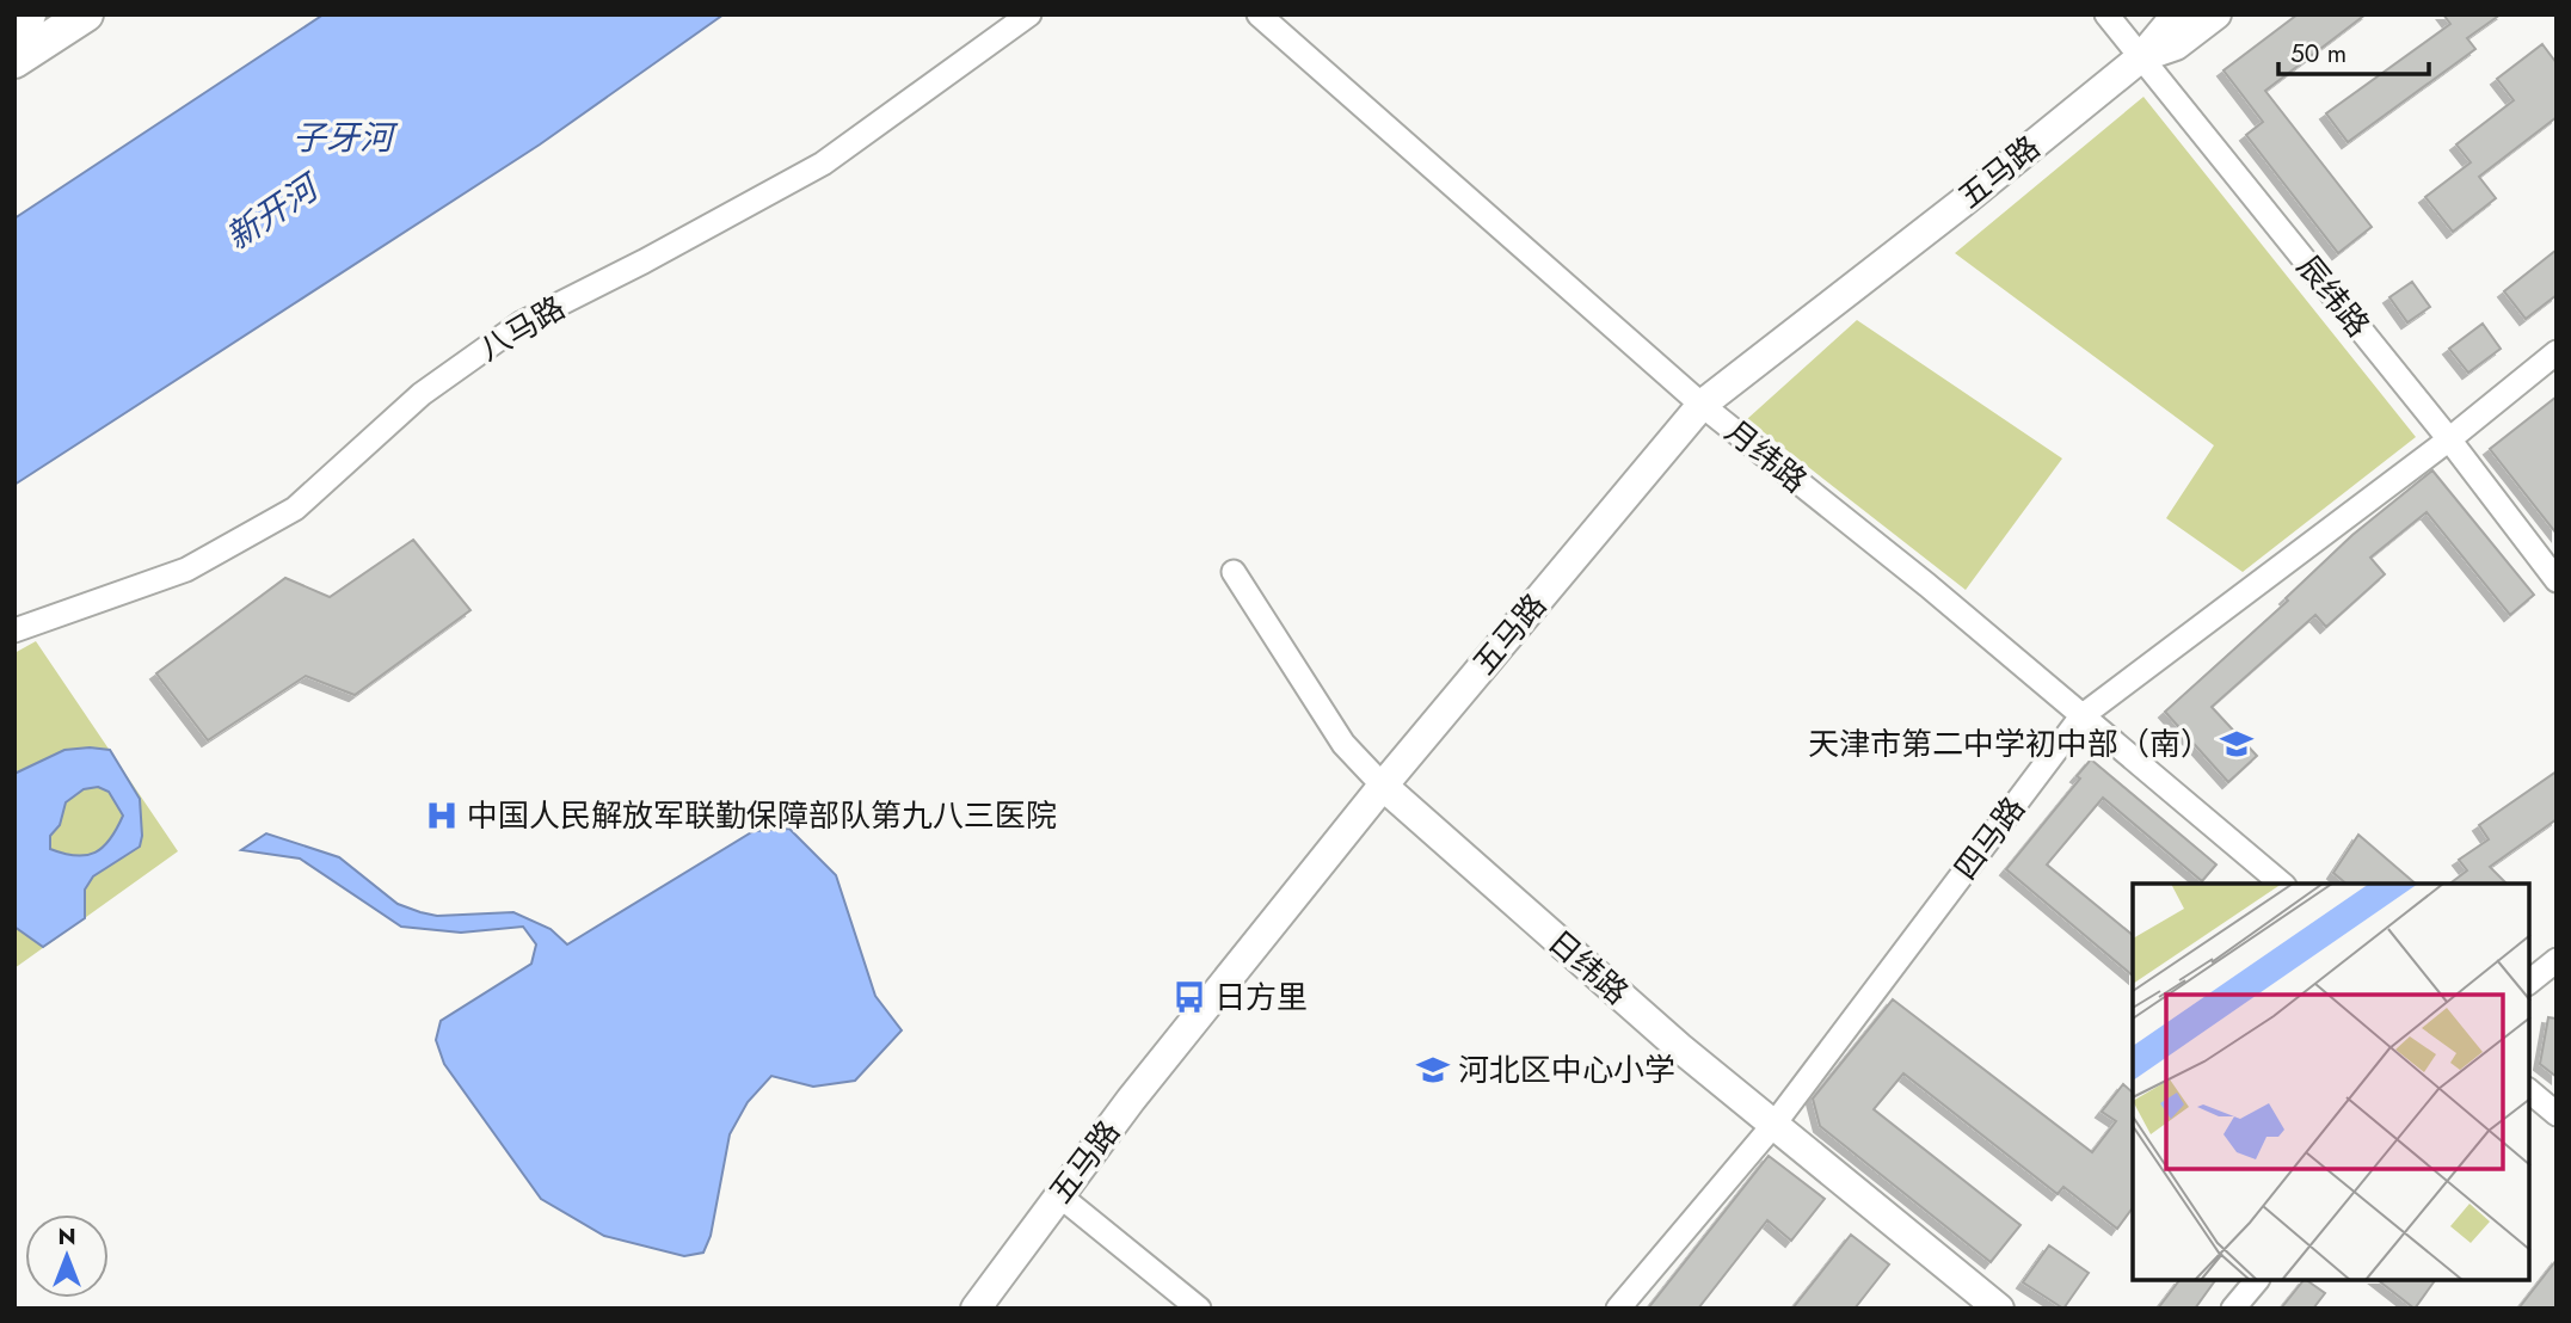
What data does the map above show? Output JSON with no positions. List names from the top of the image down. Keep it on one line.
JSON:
{"streets":{"main road":["五马路","日纬路"],"street":["辰纬路","八马路","月纬路","四马路"]},"crossings":[["五马路","辰纬路"],["五马路","月纬路"],["五马路","日纬路"],["辰纬路","四马路"],["月纬路","四马路"],["四马路","日纬路"]],"water":["子牙河","新开河"],"places":{"school or university":["天津市第二中学初中部（南）","河北区中心小学"],"hospital":["中国人民解放军联勤保障部队第九八三医院"],"bus stop":["日方里"]},"scale_bar":"50 m","north":"top"}
